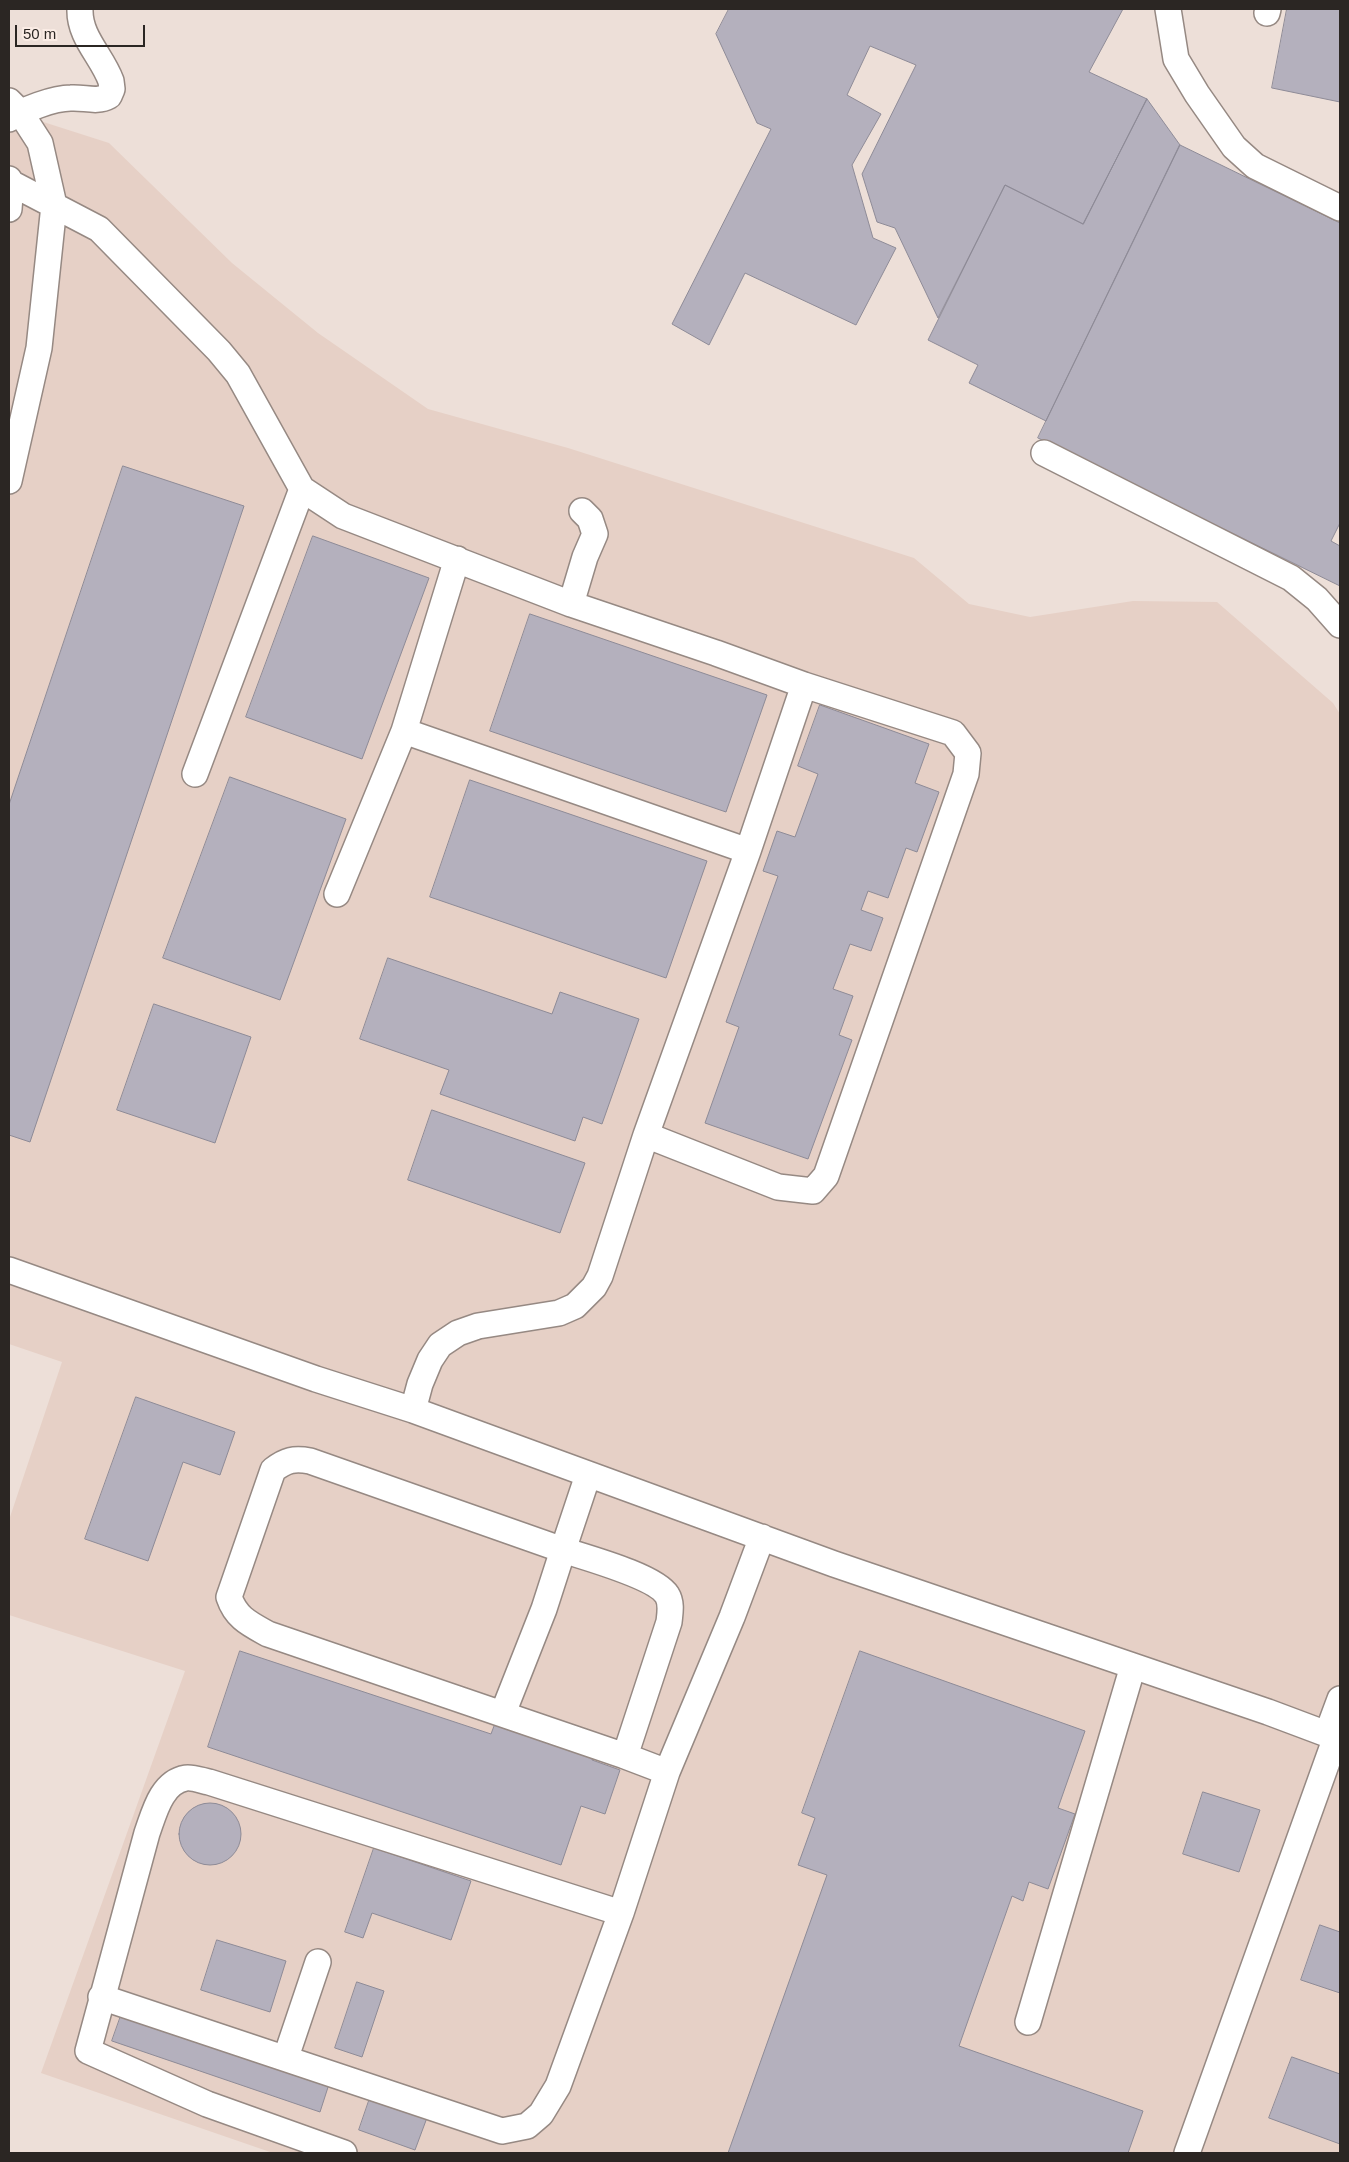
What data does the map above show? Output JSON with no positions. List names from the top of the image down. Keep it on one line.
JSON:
{"scale_bar":"50 m"}
